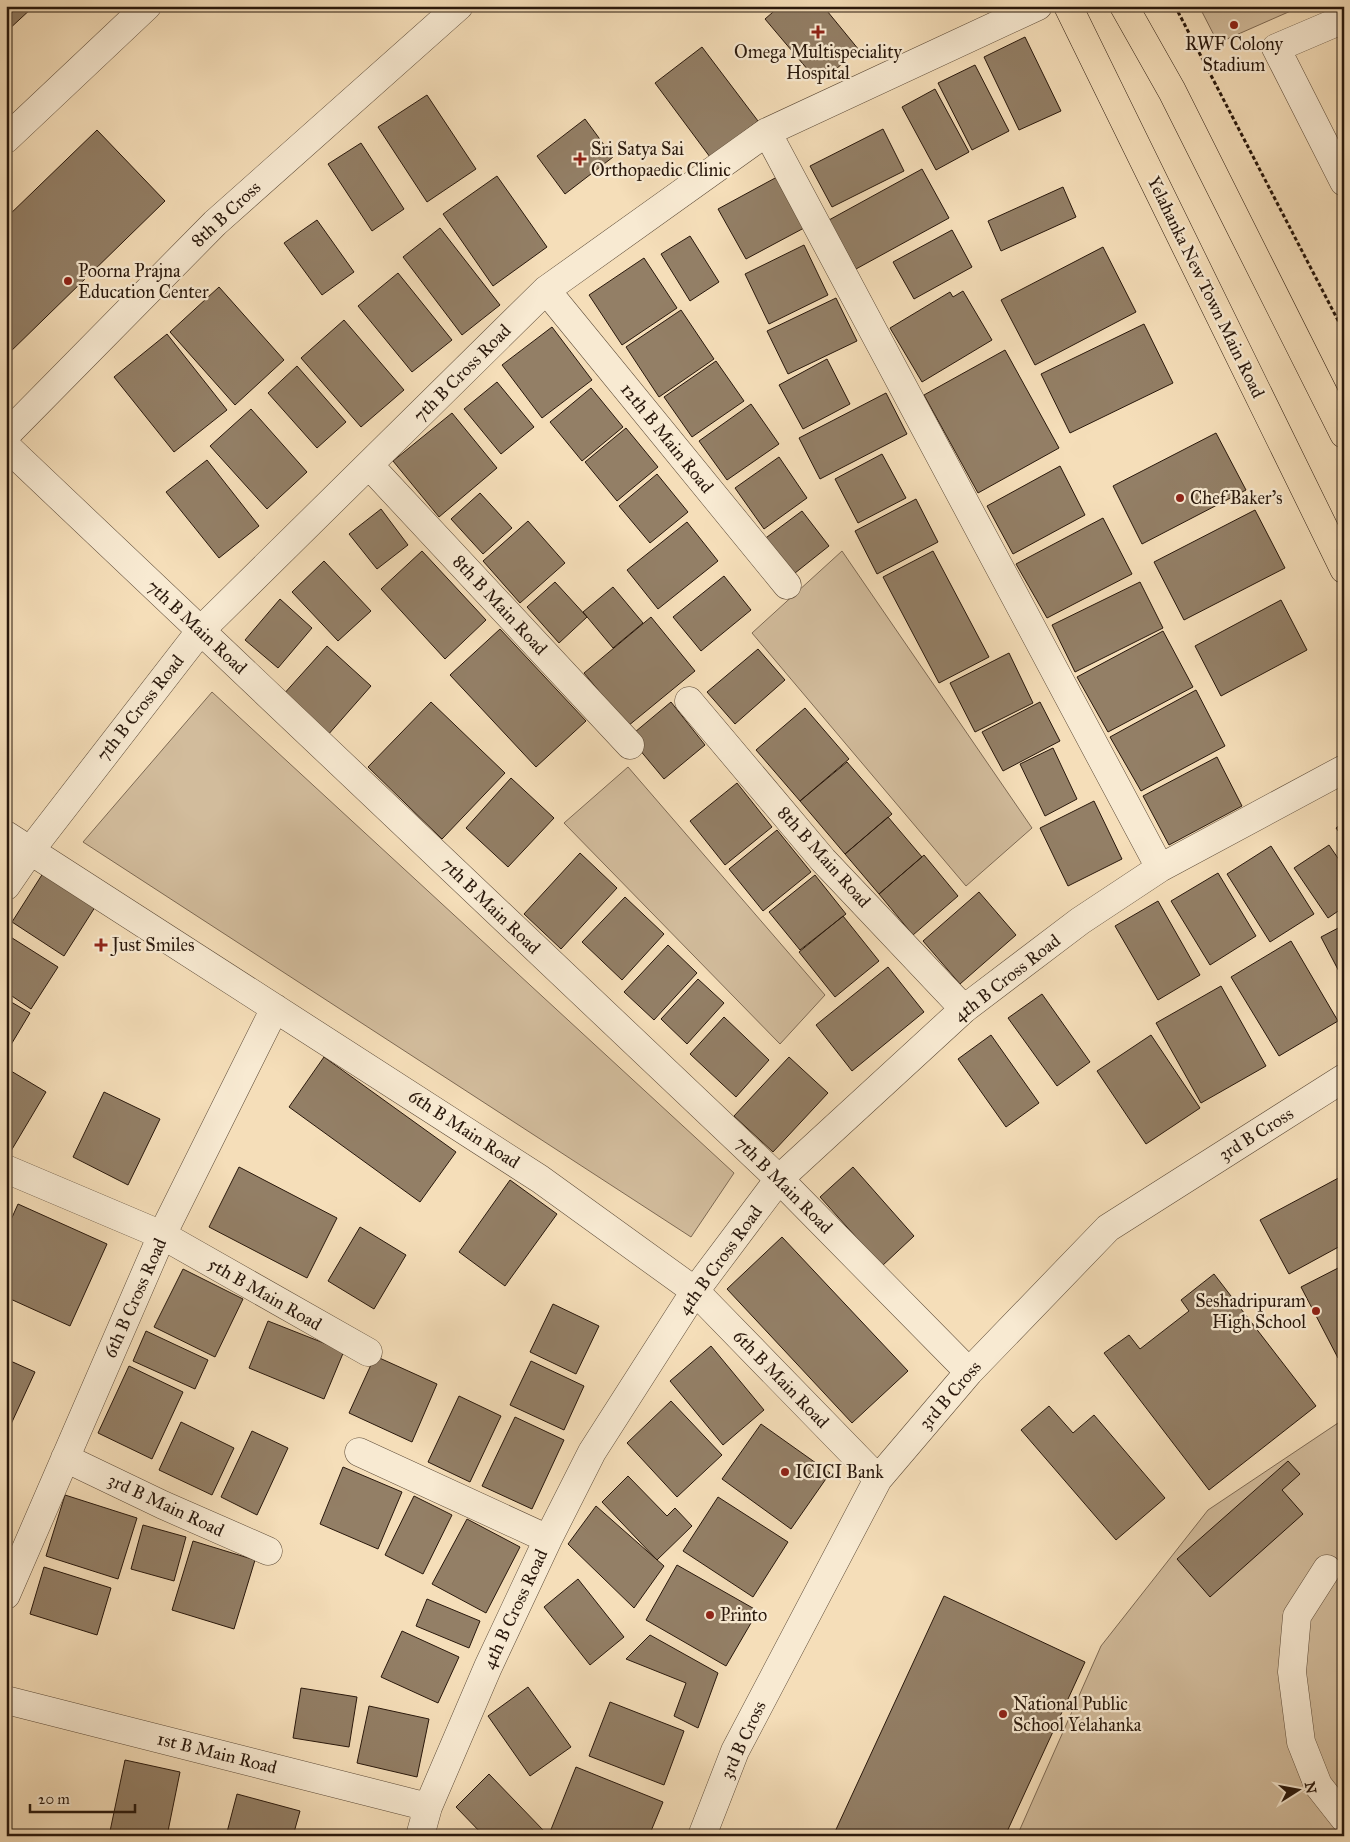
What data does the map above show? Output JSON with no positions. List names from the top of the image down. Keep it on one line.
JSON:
{"streets":{"main road":["Yelahanka New Town Main Road"],"street":["8th B Cross","7th B Cross Road","12th B Main Road","8th B Main Road","7th B Main Road","4th B Cross Road","6th B Main Road","3rd B Cross","5th B Main Road","6th B Cross Road","3rd B Main Road","1st B Main Road"]},"crossings":[["7th B Cross Road","12th B Main Road"],["7th B Cross Road","8th B Main Road"],["7th B Cross Road","7th B Main Road"],["7th B Cross Road","6th B Main Road"],["8th B Main Road","4th B Cross Road"],["7th B Main Road","4th B Cross Road"],["7th B Main Road","3rd B Cross"],["4th B Cross Road","6th B Main Road"],["4th B Cross Road","1st B Main Road"],["6th B Main Road","3rd B Cross"],["6th B Main Road","6th B Cross Road"],["5th B Main Road","6th B Cross Road"],["6th B Cross Road","3rd B Main Road"]],"places":{"other":["RWF Colony Stadium","Poorna Prajna Education Center","Chef Baker's","Seshadripuram High School","ICICI Bank","Printo","National Public School Yelahanka"],"health":["Omega Multispeciality Hospital","Sri Satya Sai Orthopaedic Clinic","Just Smiles"]},"scale_bar":"20 m","north":"right"}
